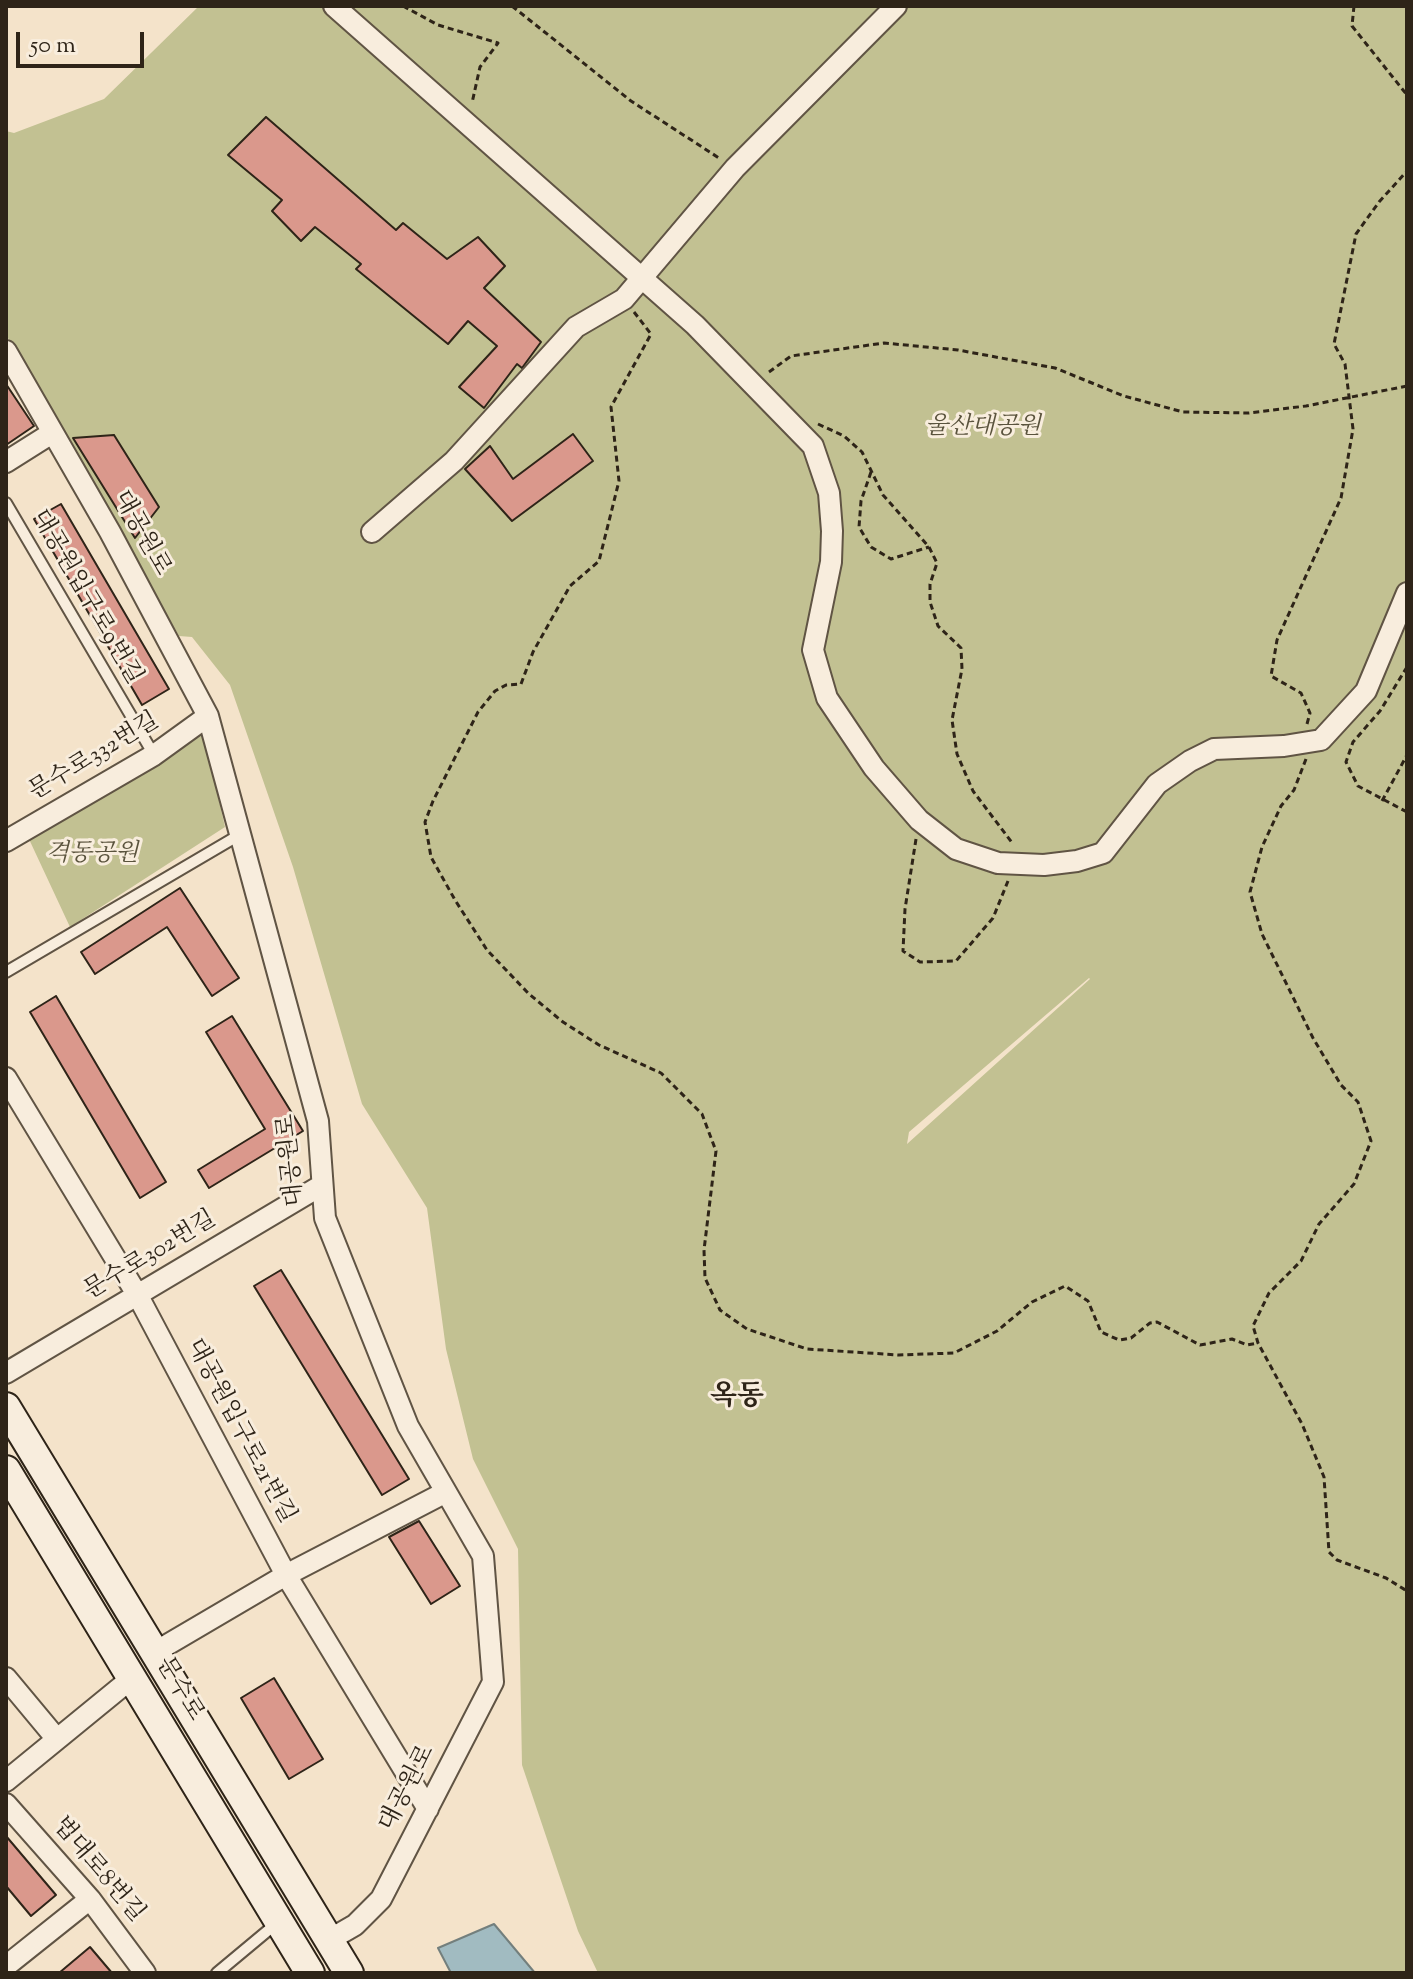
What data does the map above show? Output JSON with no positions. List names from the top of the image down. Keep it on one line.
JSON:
{"streets":{"main road":["문수로"],"street":["대공원로","문수로332번길","문수로302번길","대공원입구로21번길","법대로8번길"],"lane":["대공원입구로9번길"]},"crossings":[["대공원로","문수로332번길"],["대공원로","문수로302번길"],["대공원로","대공원입구로21번길"],["대공원로","문수로"],["대공원입구로9번길","문수로332번길"],["문수로302번길","대공원입구로21번길"]],"districts":["옥동"],"parks":["울산대공원","격동공원"],"scale_bar":"50 m"}
